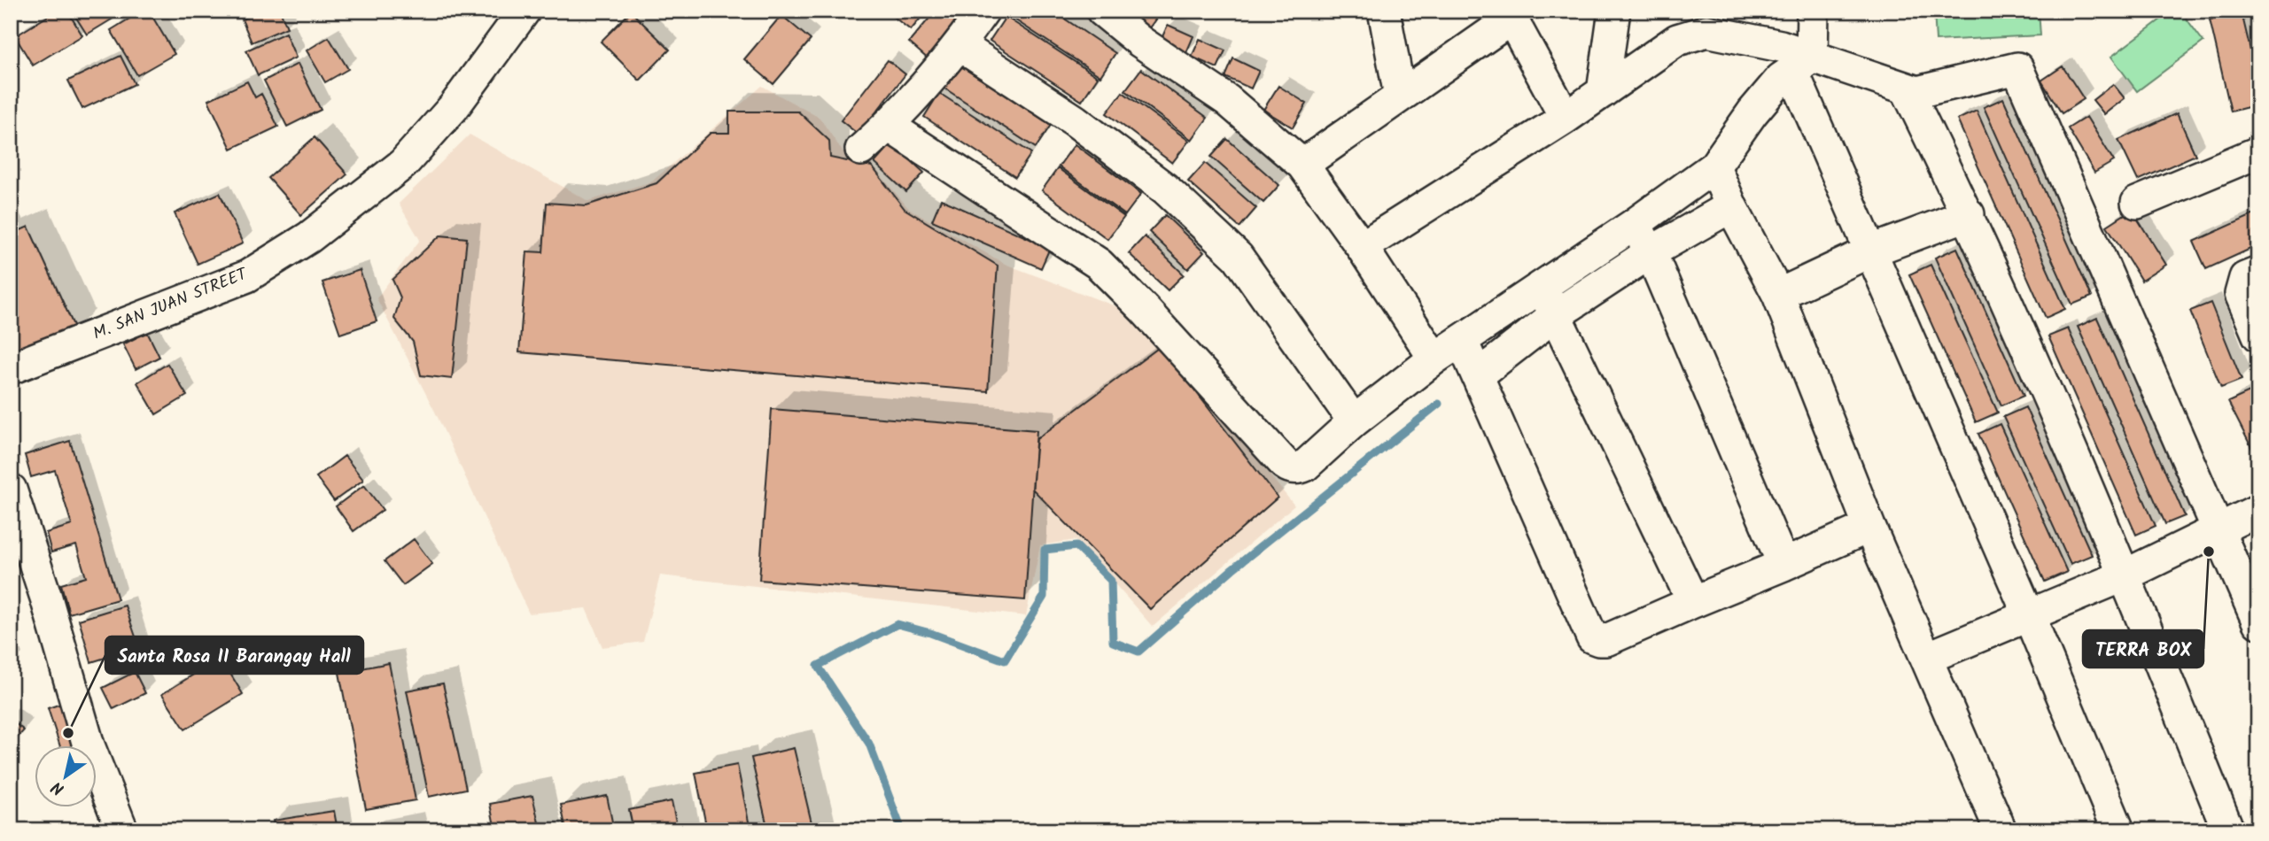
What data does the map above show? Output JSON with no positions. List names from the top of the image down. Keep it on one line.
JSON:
{"streets":{"street":["M. SAN JUAN STREET"]},"places":["TERRA BOX","Santa Rosa II Barangay Hall"],"north":"bottom left"}
